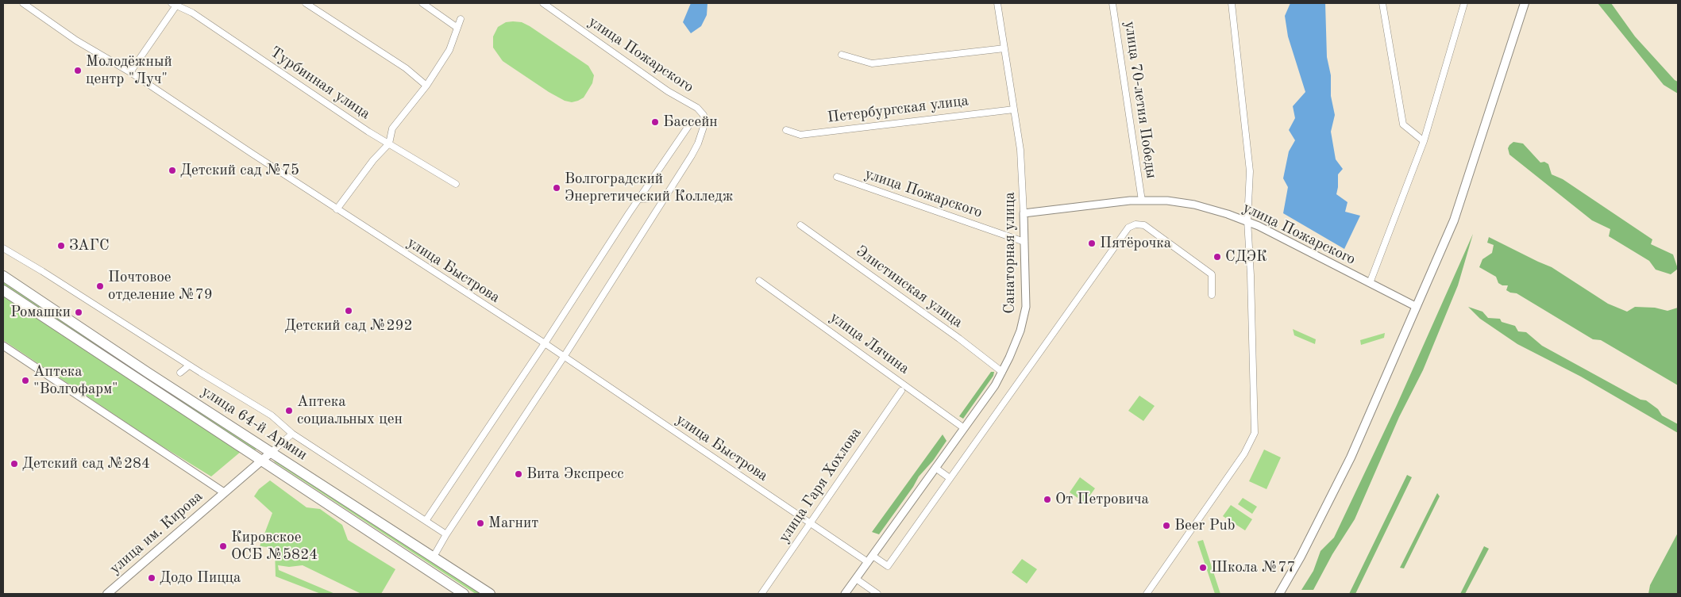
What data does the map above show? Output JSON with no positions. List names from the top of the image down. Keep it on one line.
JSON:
{"streets":{"highway":["улица 64-й Армии"],"main road":["улица им. Кирова"],"street":["улица Пожарского","Турбинная улица","улица 70-летия Победы","Петербургская улица","Санаторная улица","улица Быстрова","Элистинская улица","улица Лячина","улица Гаря Хохлова"]},"crossings":[["улица Пожарского","улица 70-летия Победы"],["улица Пожарского","Санаторная улица"],["Петербургская улица","Санаторная улица"],["Санаторная улица","улица Быстрова"],["Санаторная улица","Элистинская улица"],["Санаторная улица","улица Лячина"],["улица Быстрова","улица Гаря Хохлова"],["улица 64-й Армии","улица им. Кирова"]],"places":["Молодёжный центр \"Луч\"","Бассейн","Детский сад №75","Волгоградский Энергетический Колледж","Пятёрочка","ЗАГС","СДЭК","Почтовое отделение №79","Детский сад №292","Ромашки","Аптека \"Волгофарм\"","Аптека социальных цен","Детский сад №284","Вита Экспресс","От Петровича","Магнит","Beer Pub","Кировское ОСБ №5824","Школа №77","Додо Пицца"]}
